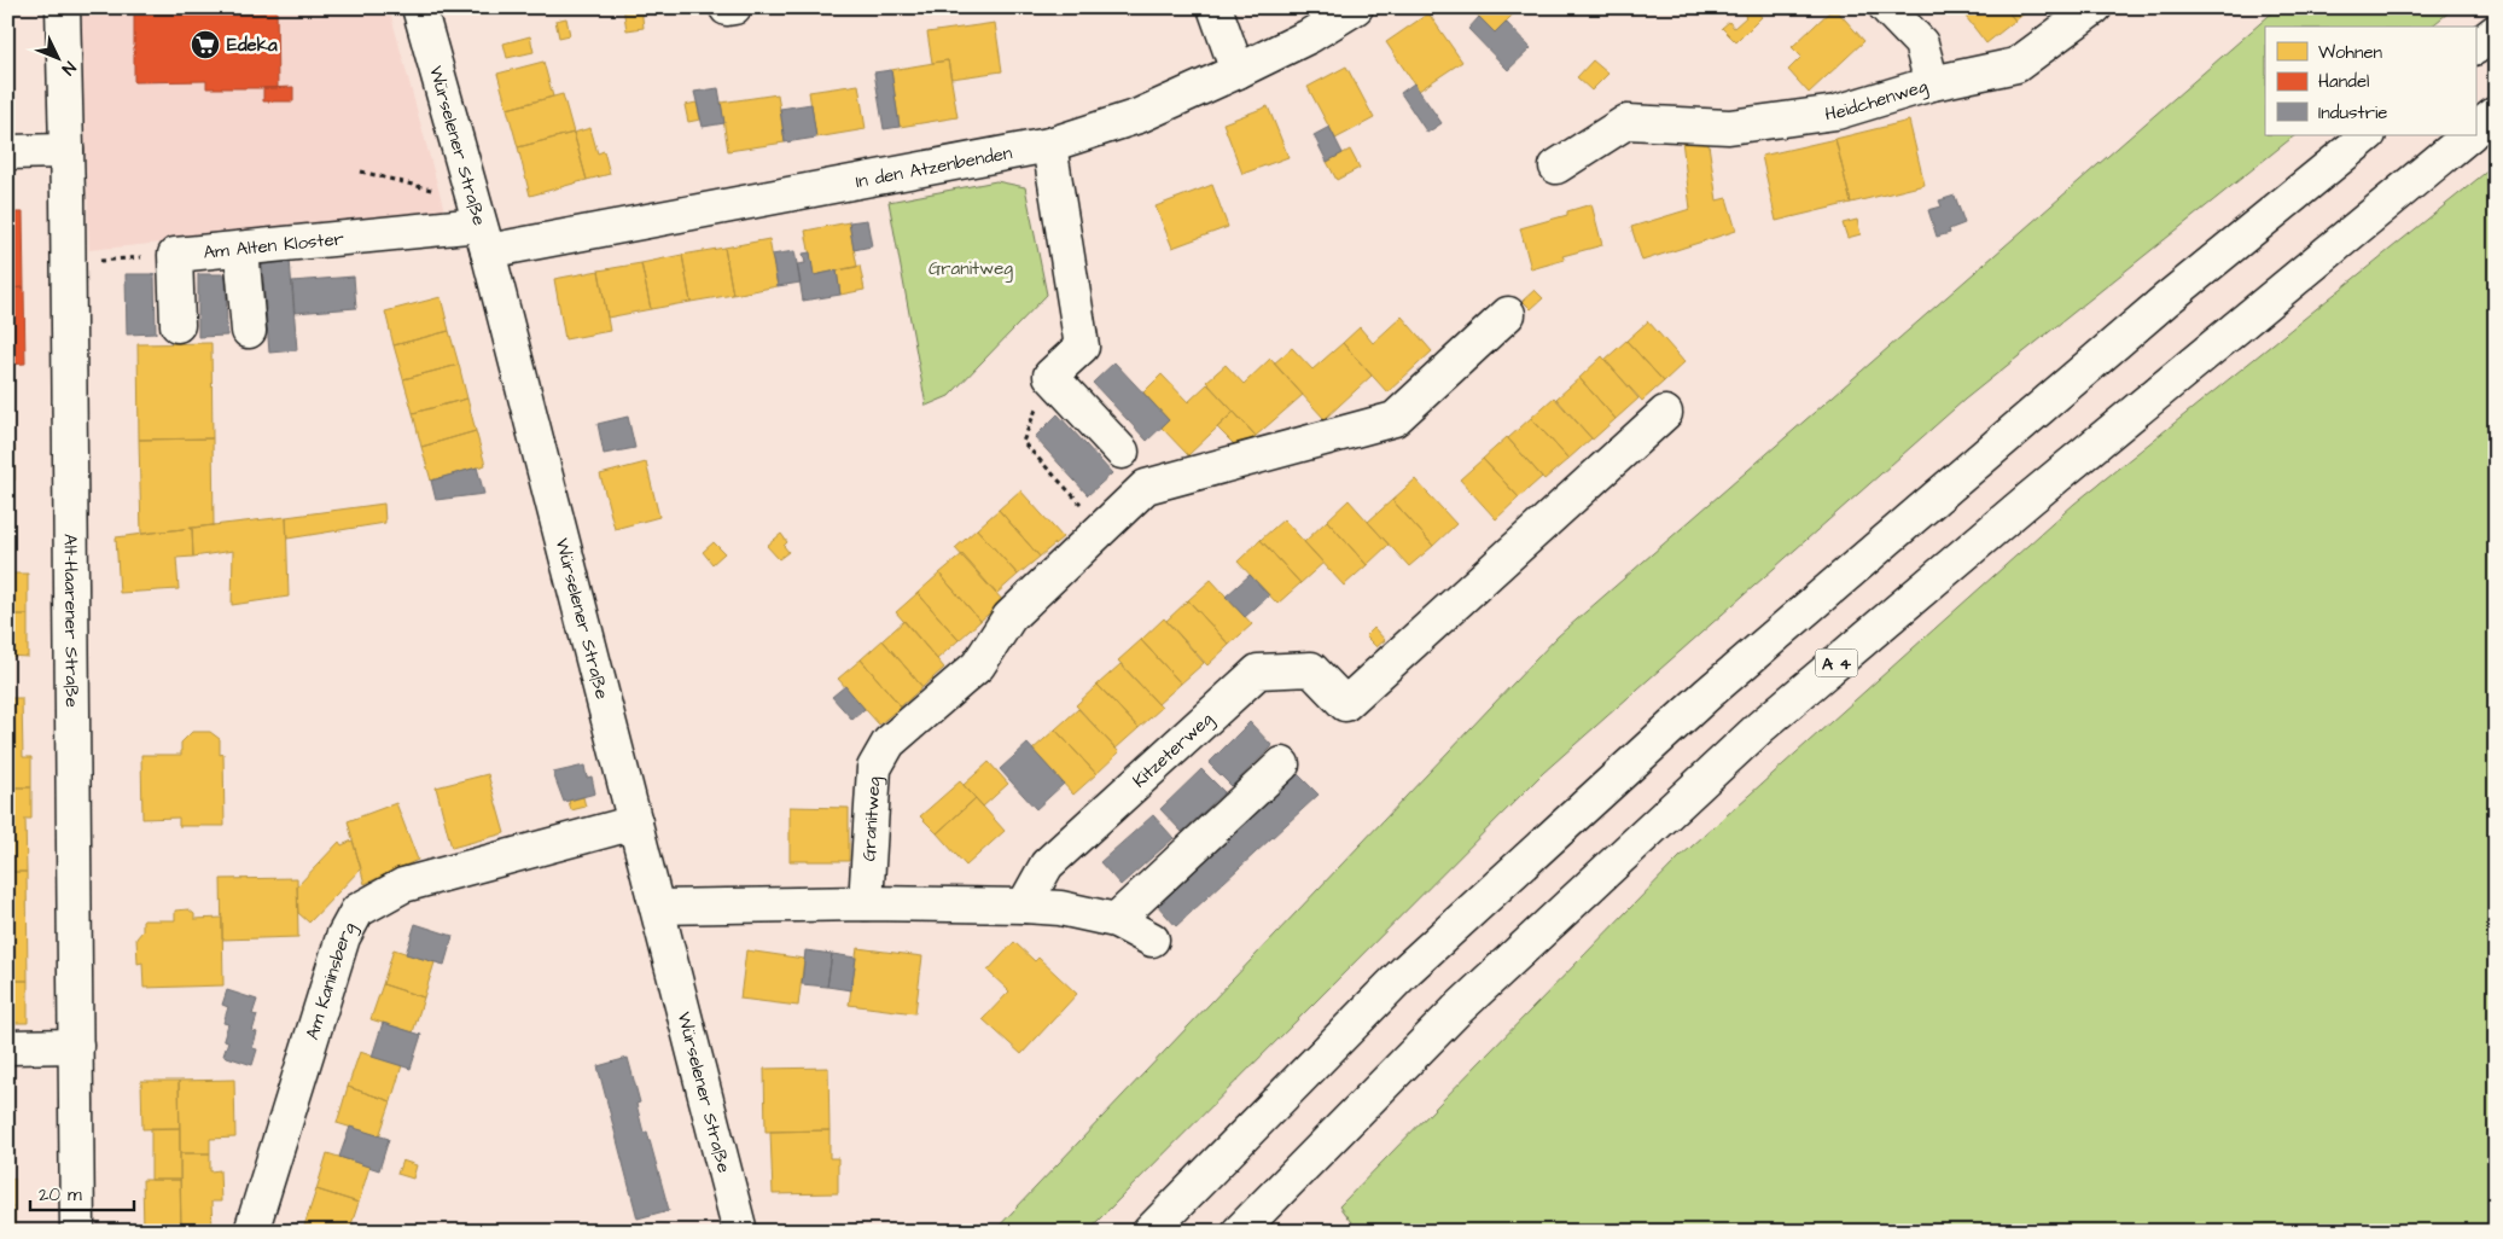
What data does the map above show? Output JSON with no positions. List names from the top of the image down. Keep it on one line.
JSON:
{"streets":{"main road":["Heidchenweg","Würselener Straße","In den Atzenbenden","Am Alten Kloster","Alt-Haarener Straße","A 4","Kitzeterweg","Granitweg","Am Kaninsberg"]},"crossings":[["Würselener Straße","In den Atzenbenden"],["Würselener Straße","Am Alten Kloster"],["Würselener Straße","Am Kaninsberg"],["In den Atzenbenden","Am Alten Kloster"]],"parks":["Granitweg"],"places":{"supermarket":["Edeka"]},"legend":["Wohnen","Handel","Industrie"],"scale_bar":"20 m","north":"bottom right"}
